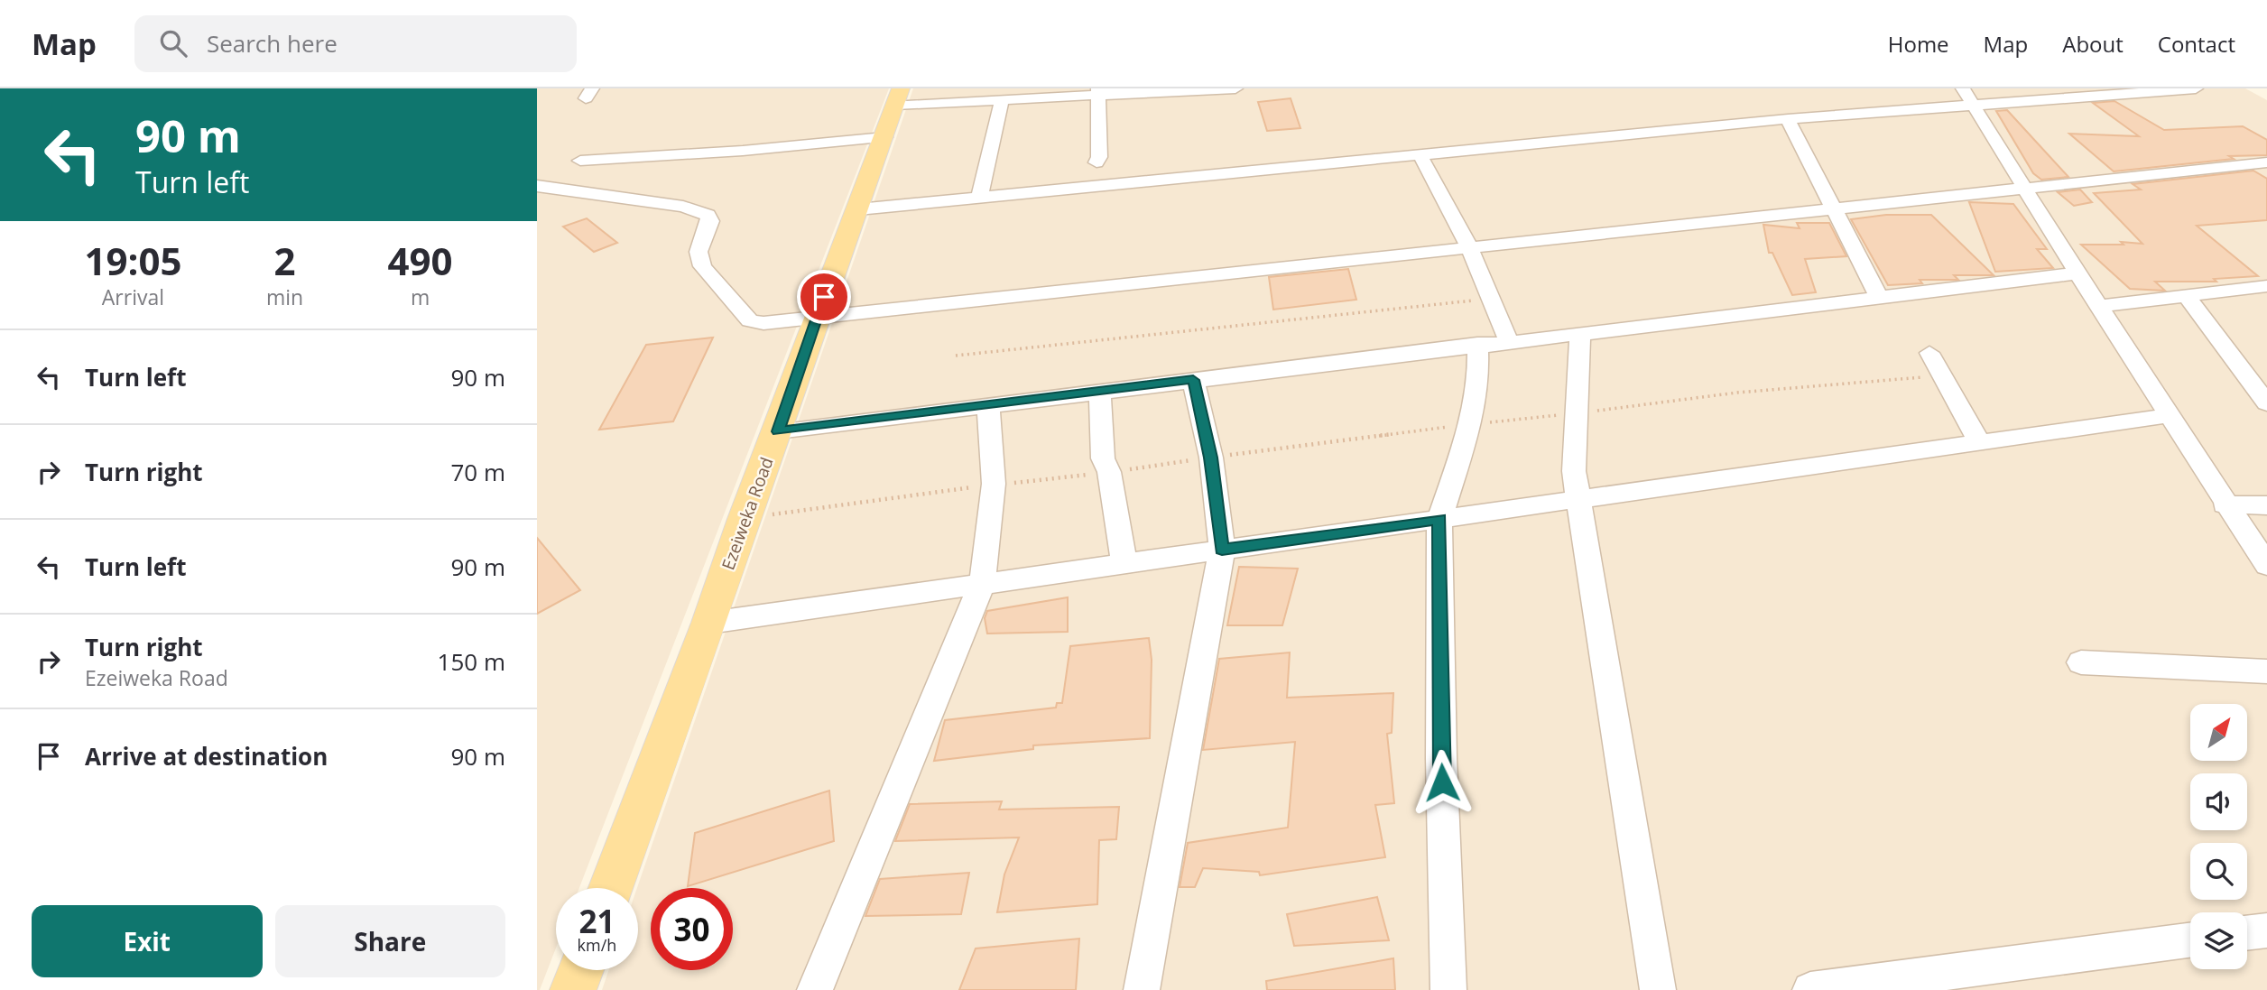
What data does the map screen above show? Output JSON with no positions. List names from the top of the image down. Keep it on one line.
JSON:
{"streets":{"main road":["Ezeiweka Road"]},"north":"top right","page":{"header":"Map","search":"Search here","nav":["Home","Map","About","Contact"],"turn":["90 m","Turn left"],"eta":["19:05","Arrival","2","min","490","m"],"list":[{"name":"Turn left","value":"90 m"},{"name":"Turn right","value":"70 m"},{"name":"Turn left","value":"90 m"},{"name":"Turn right","note":"Ezeiweka Road","value":"150 m"},{"name":"Arrive at destination","value":"90 m"}],"speed":"21 km/h","limit":"30","buttons":["Exit","Share"]}}
